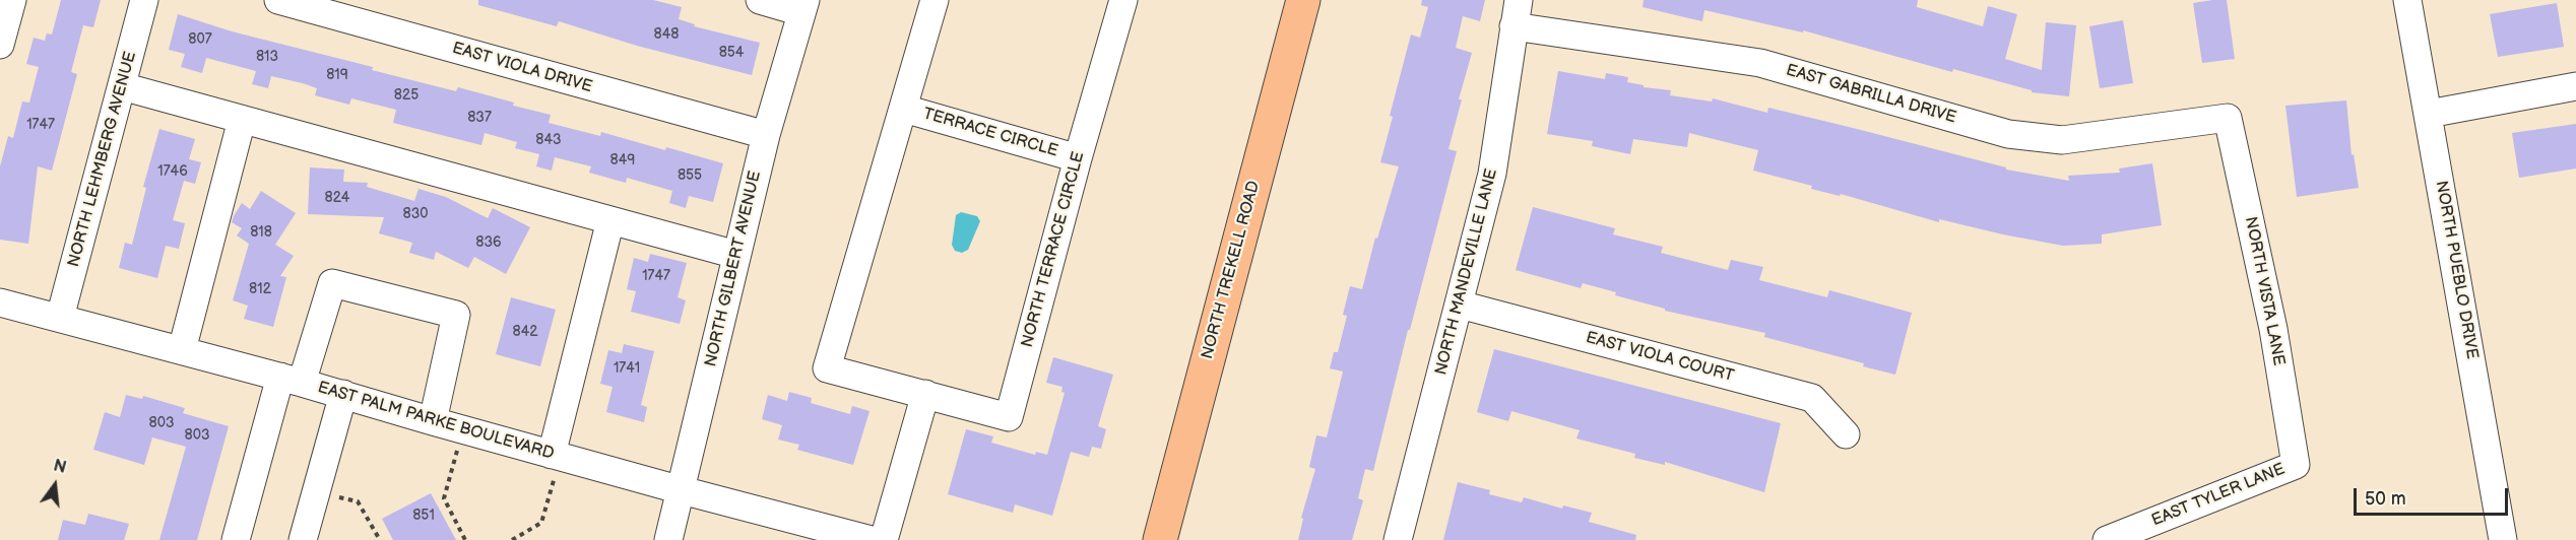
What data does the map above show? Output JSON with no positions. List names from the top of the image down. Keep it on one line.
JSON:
{"streets":{"main road":["NORTH TREKELL ROAD"],"street":["EAST VIOLA DRIVE","EAST GABRILLA DRIVE","TERRACE CIRCLE","NORTH LEHMBERG AVENUE","NORTH TERRACE CIRCLE","NORTH GILBERT AVENUE","NORTH PUEBLO DRIVE","NORTH MANDEVILLE LANE","NORTH VISTA LANE","EAST VIOLA COURT","EAST PALM PARKE BOULEVARD","EAST TYLER LANE"]},"crossings":[["EAST VIOLA DRIVE","NORTH GILBERT AVENUE"],["EAST GABRILLA DRIVE","NORTH MANDEVILLE LANE"],["EAST GABRILLA DRIVE","NORTH VISTA LANE"],["TERRACE CIRCLE","NORTH TERRACE CIRCLE"],["NORTH LEHMBERG AVENUE","EAST PALM PARKE BOULEVARD"],["NORTH GILBERT AVENUE","EAST PALM PARKE BOULEVARD"],["NORTH MANDEVILLE LANE","EAST VIOLA COURT"],["NORTH VISTA LANE","EAST TYLER LANE"]],"house_numbers":["848","807","854","813","819","825","837","1747","843","849","1746","855","824","830","818","836","1747","812","842","1741","803","803","851"],"scale_bar":"50 m","north":"top"}
